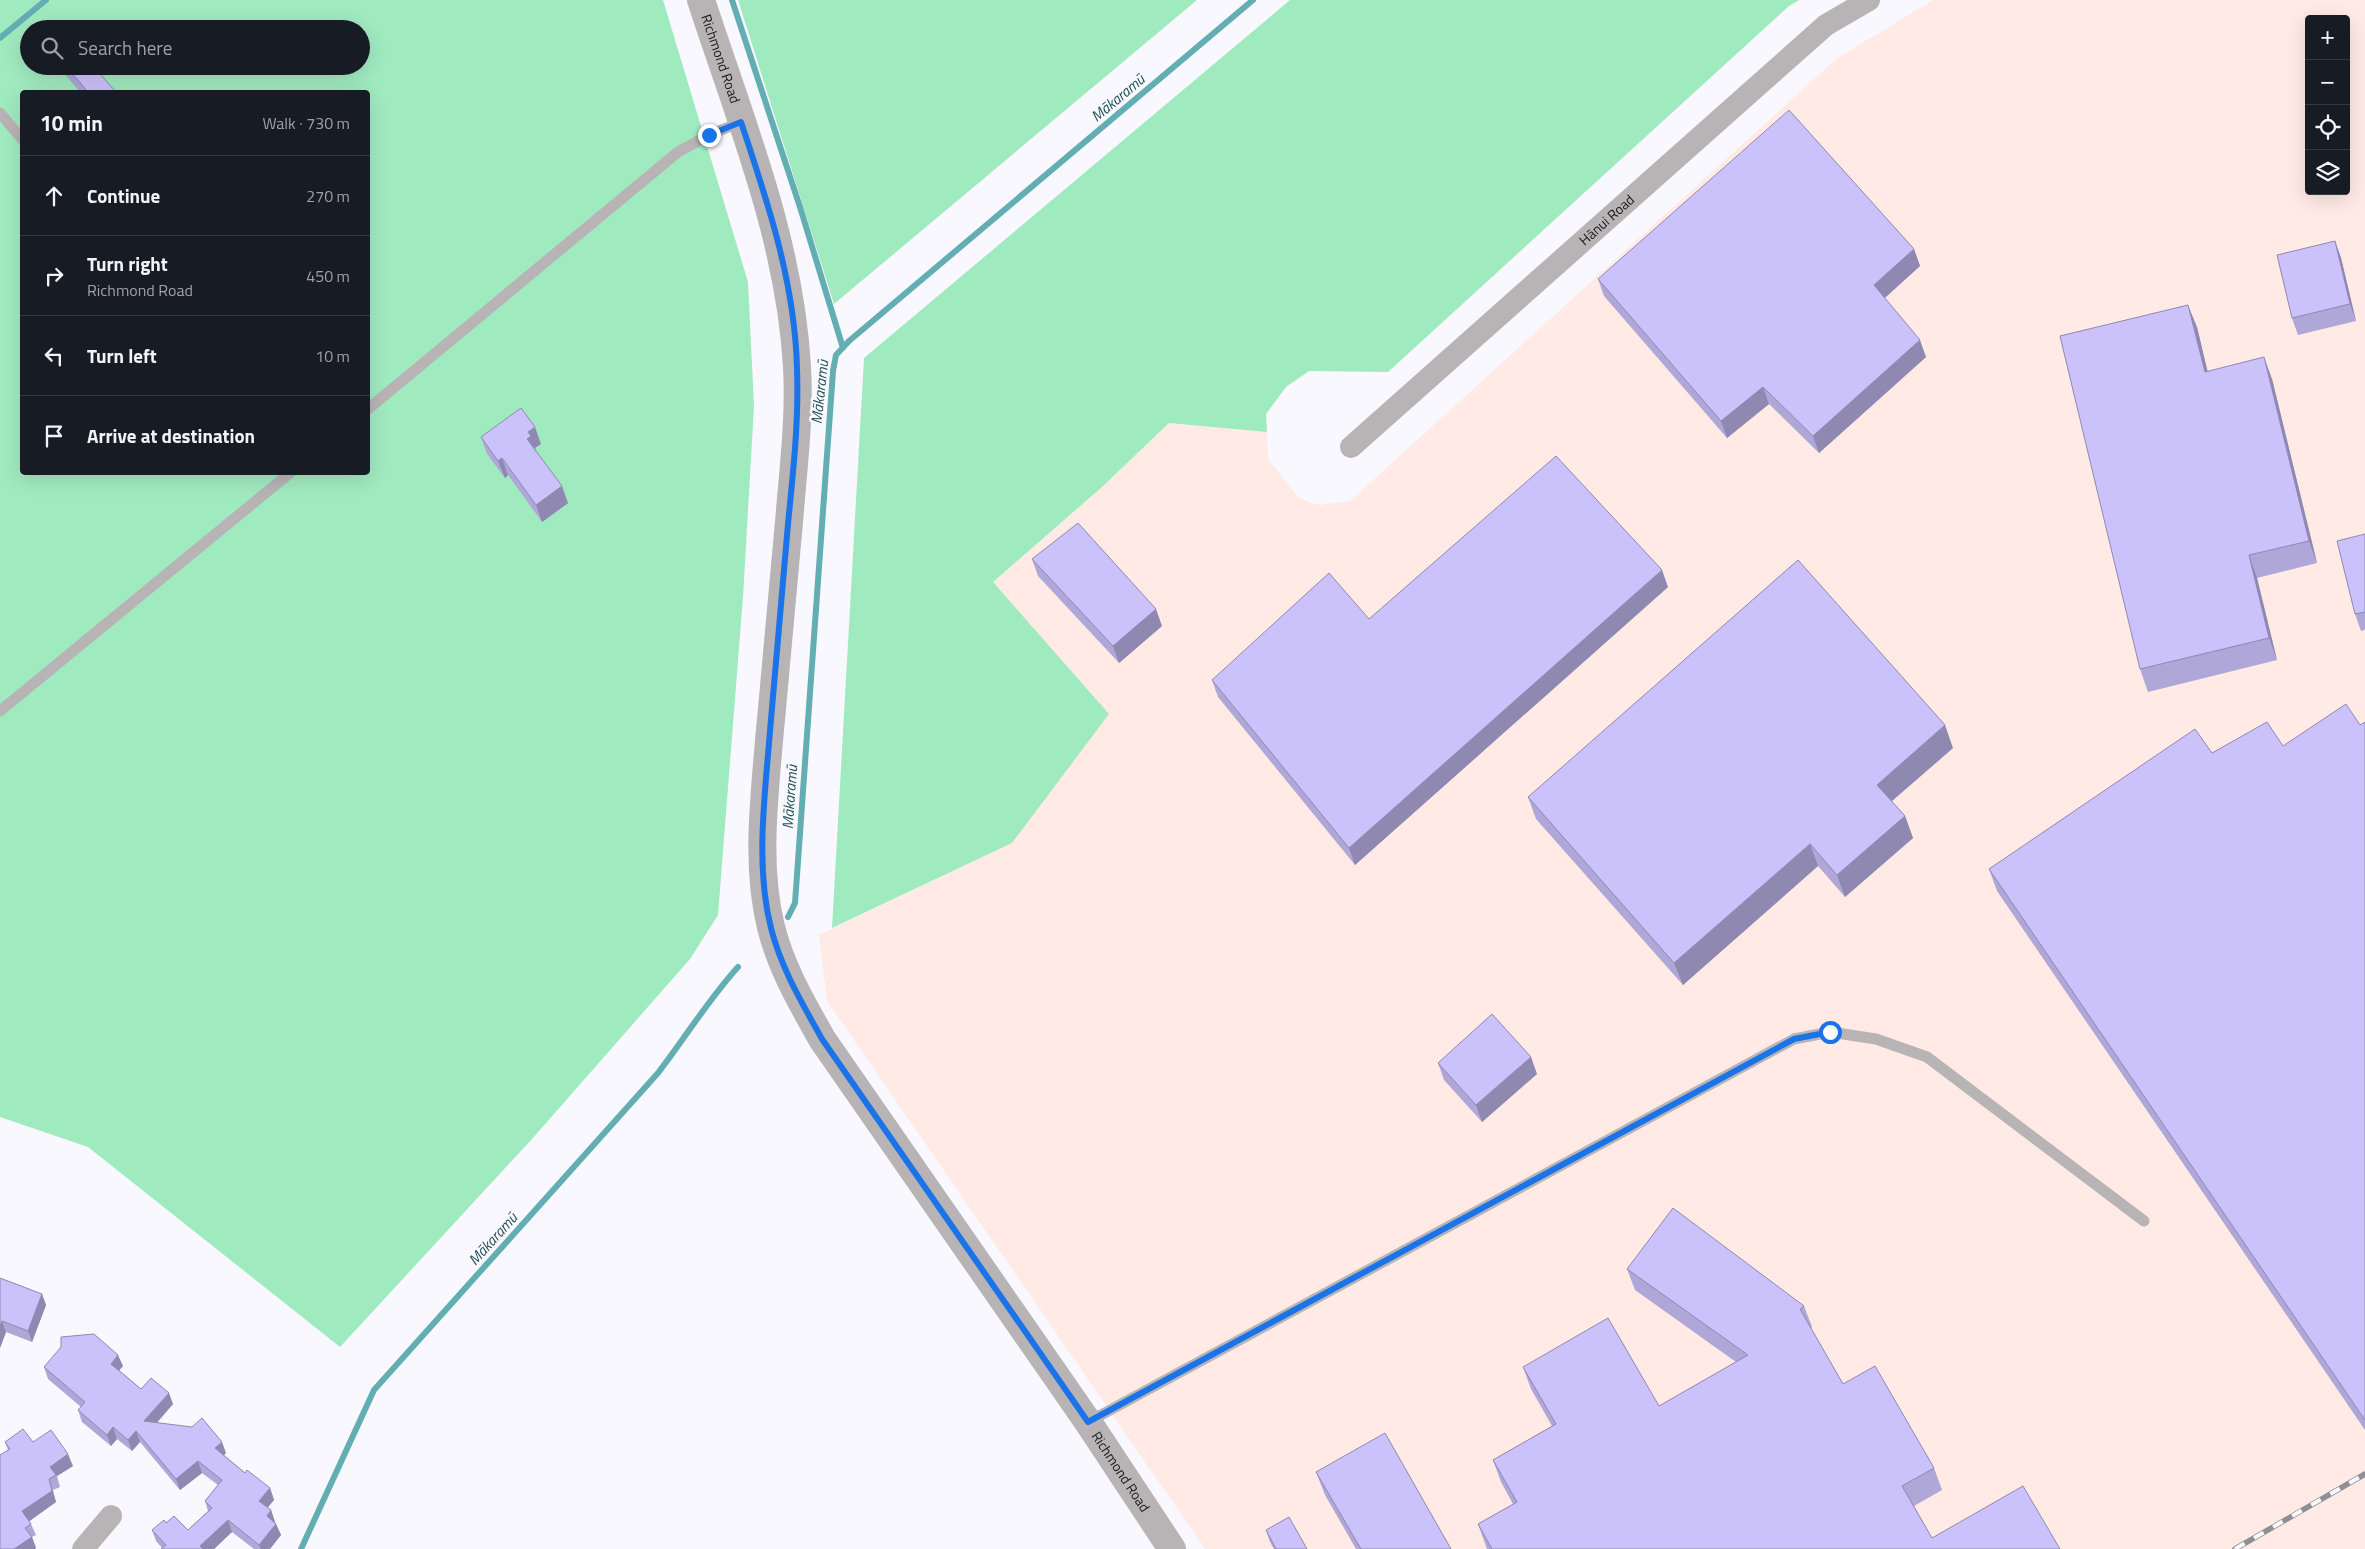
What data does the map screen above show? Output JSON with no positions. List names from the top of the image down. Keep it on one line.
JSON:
{"streets":{"street":["Richmond Road","Hānui Road"]},"water":["Mākaramū"],"page":{"map_buttons":["+","−"],"search":"Search here","heading":["10 min","Walk · 730 m"],"list":[["Continue","270 m"],["Turn right","Richmond Road","450 m"],["Turn left","10 m"],"Arrive at destination"]}}
